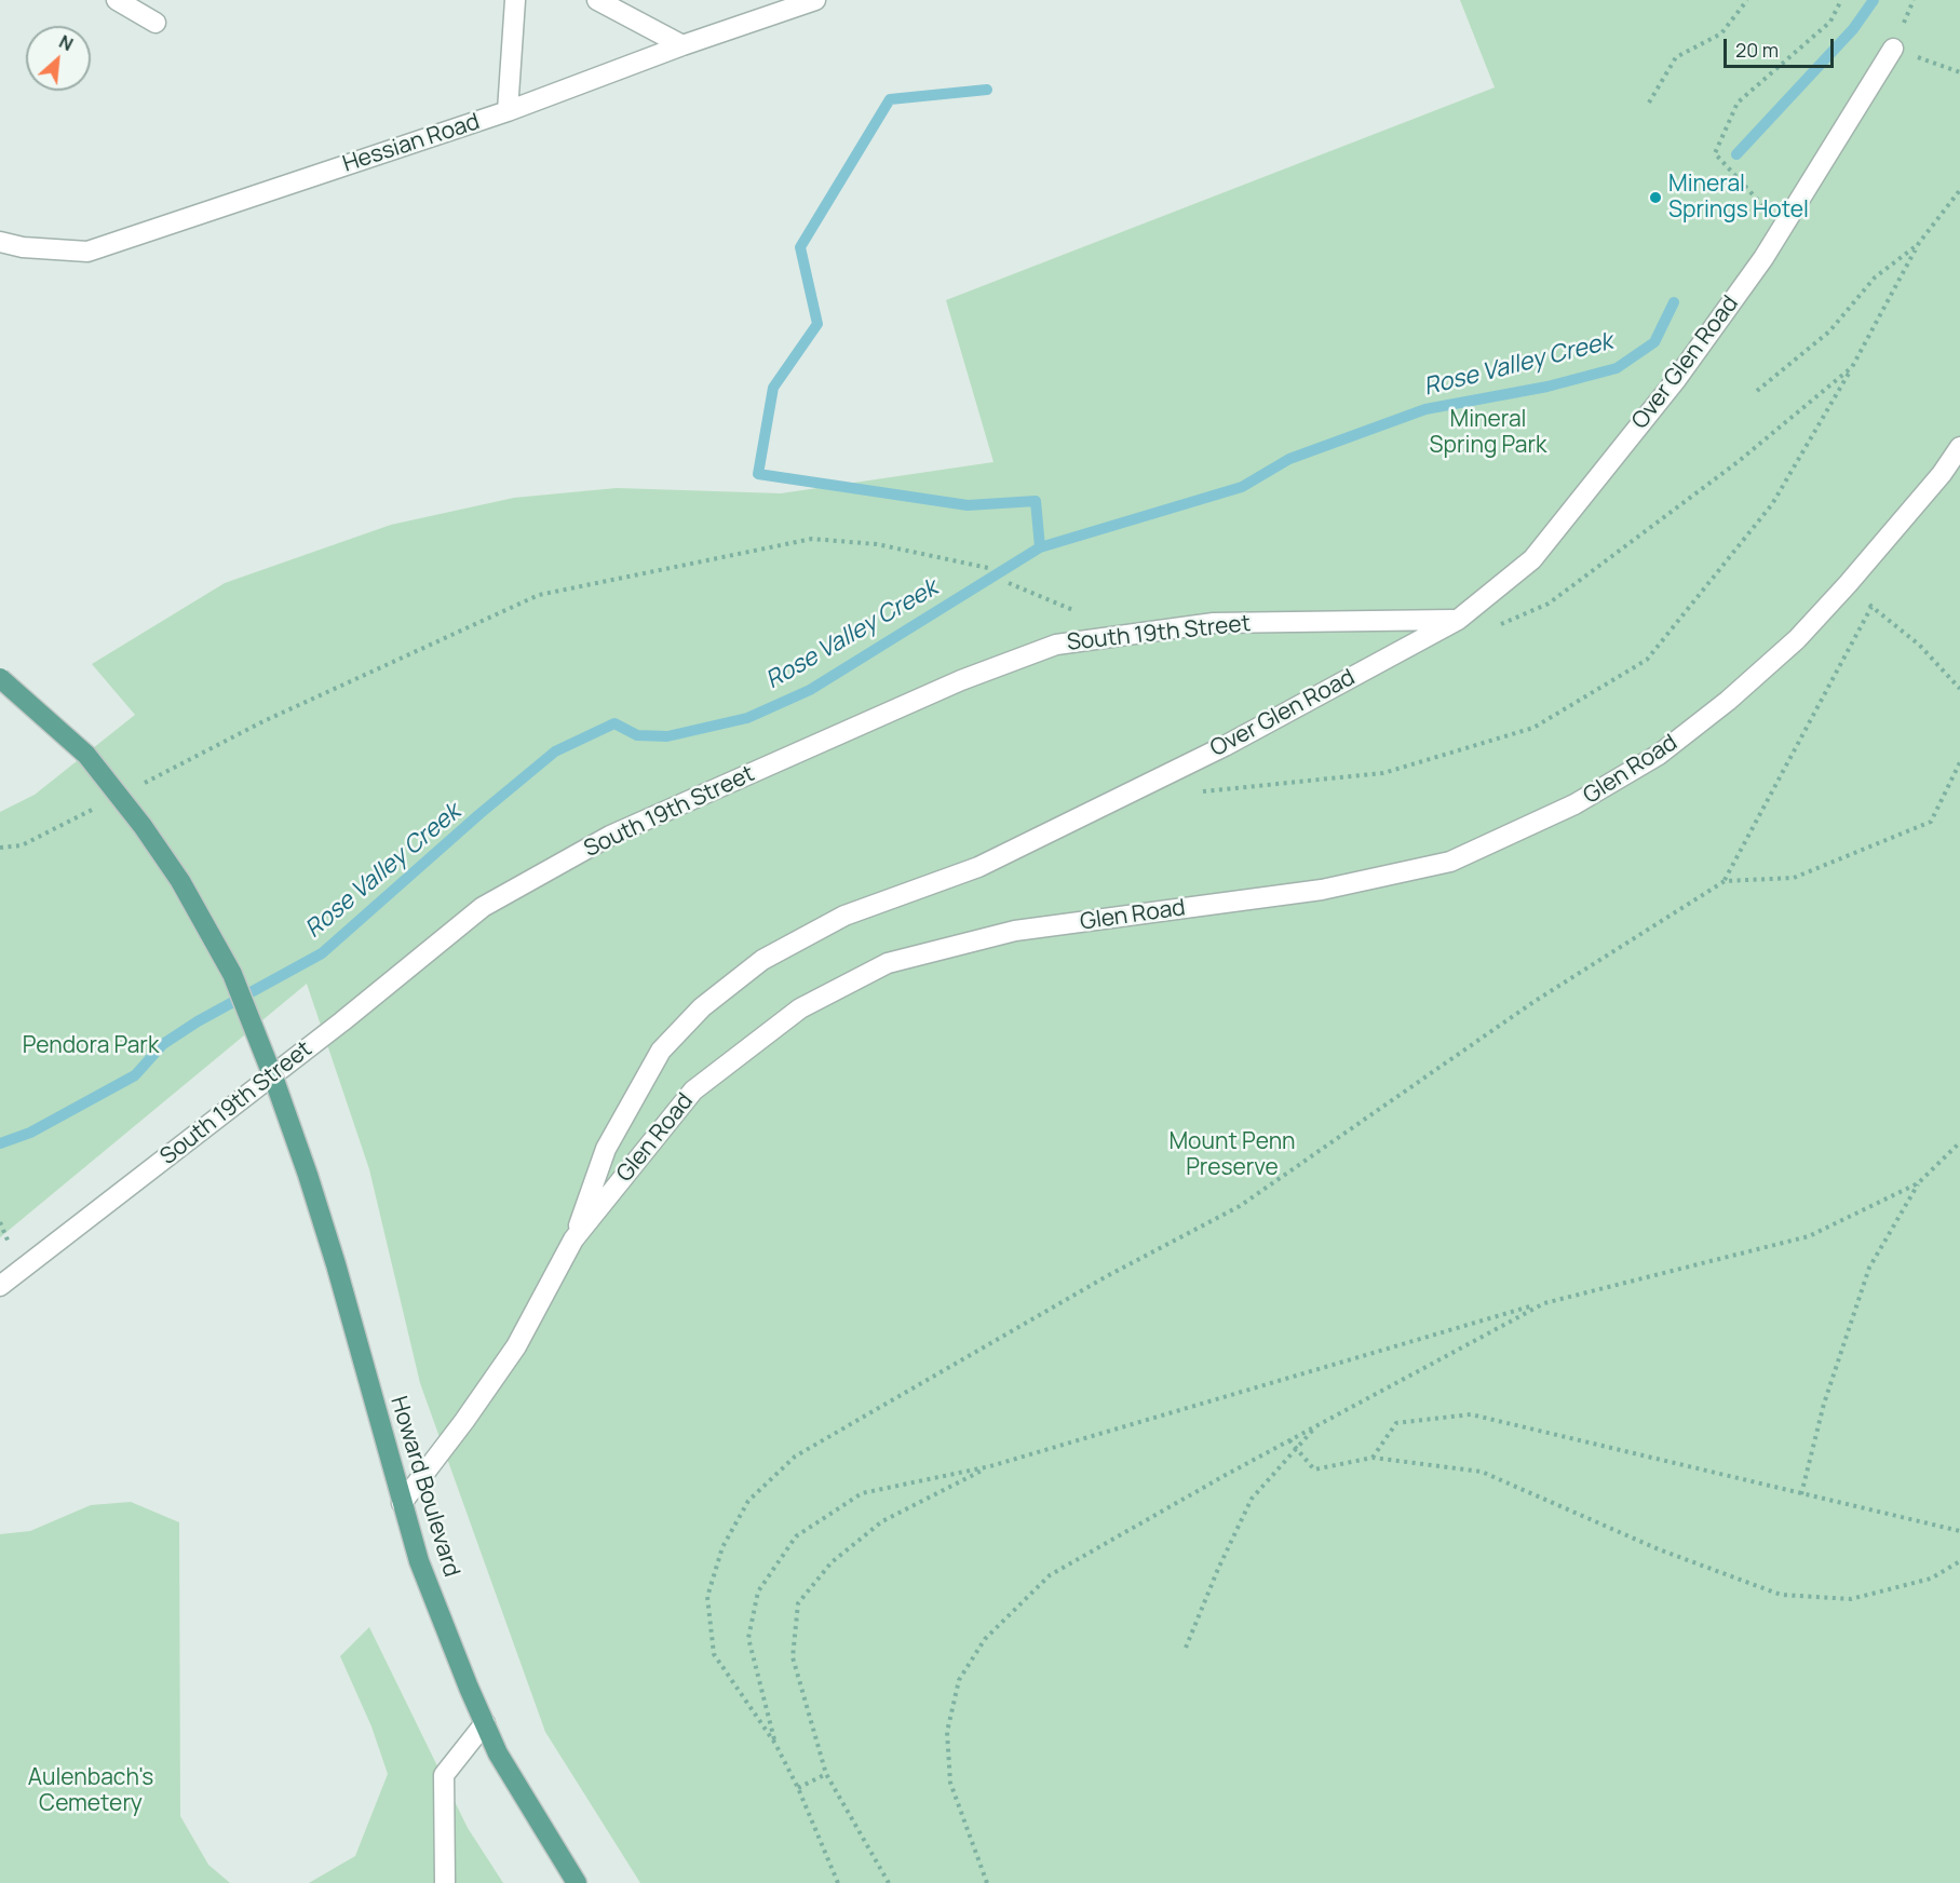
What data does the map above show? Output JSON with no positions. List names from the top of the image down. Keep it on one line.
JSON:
{"streets":{"main road":["Howard Boulevard"],"street":["Hessian Road","Over Glen Road","South 19th Street","Glen Road"]},"crossings":[["Over Glen Road","South 19th Street"],["Over Glen Road","Glen Road"],["Glen Road","Howard Boulevard"]],"water":["Rose Valley Creek"],"parks":["Mineral Spring Park","Pendora Park","Mount Penn Preserve","Aulenbach's Cemetery"],"places":["Mineral Springs Hotel"],"scale_bar":"20 m","north":"top right"}
